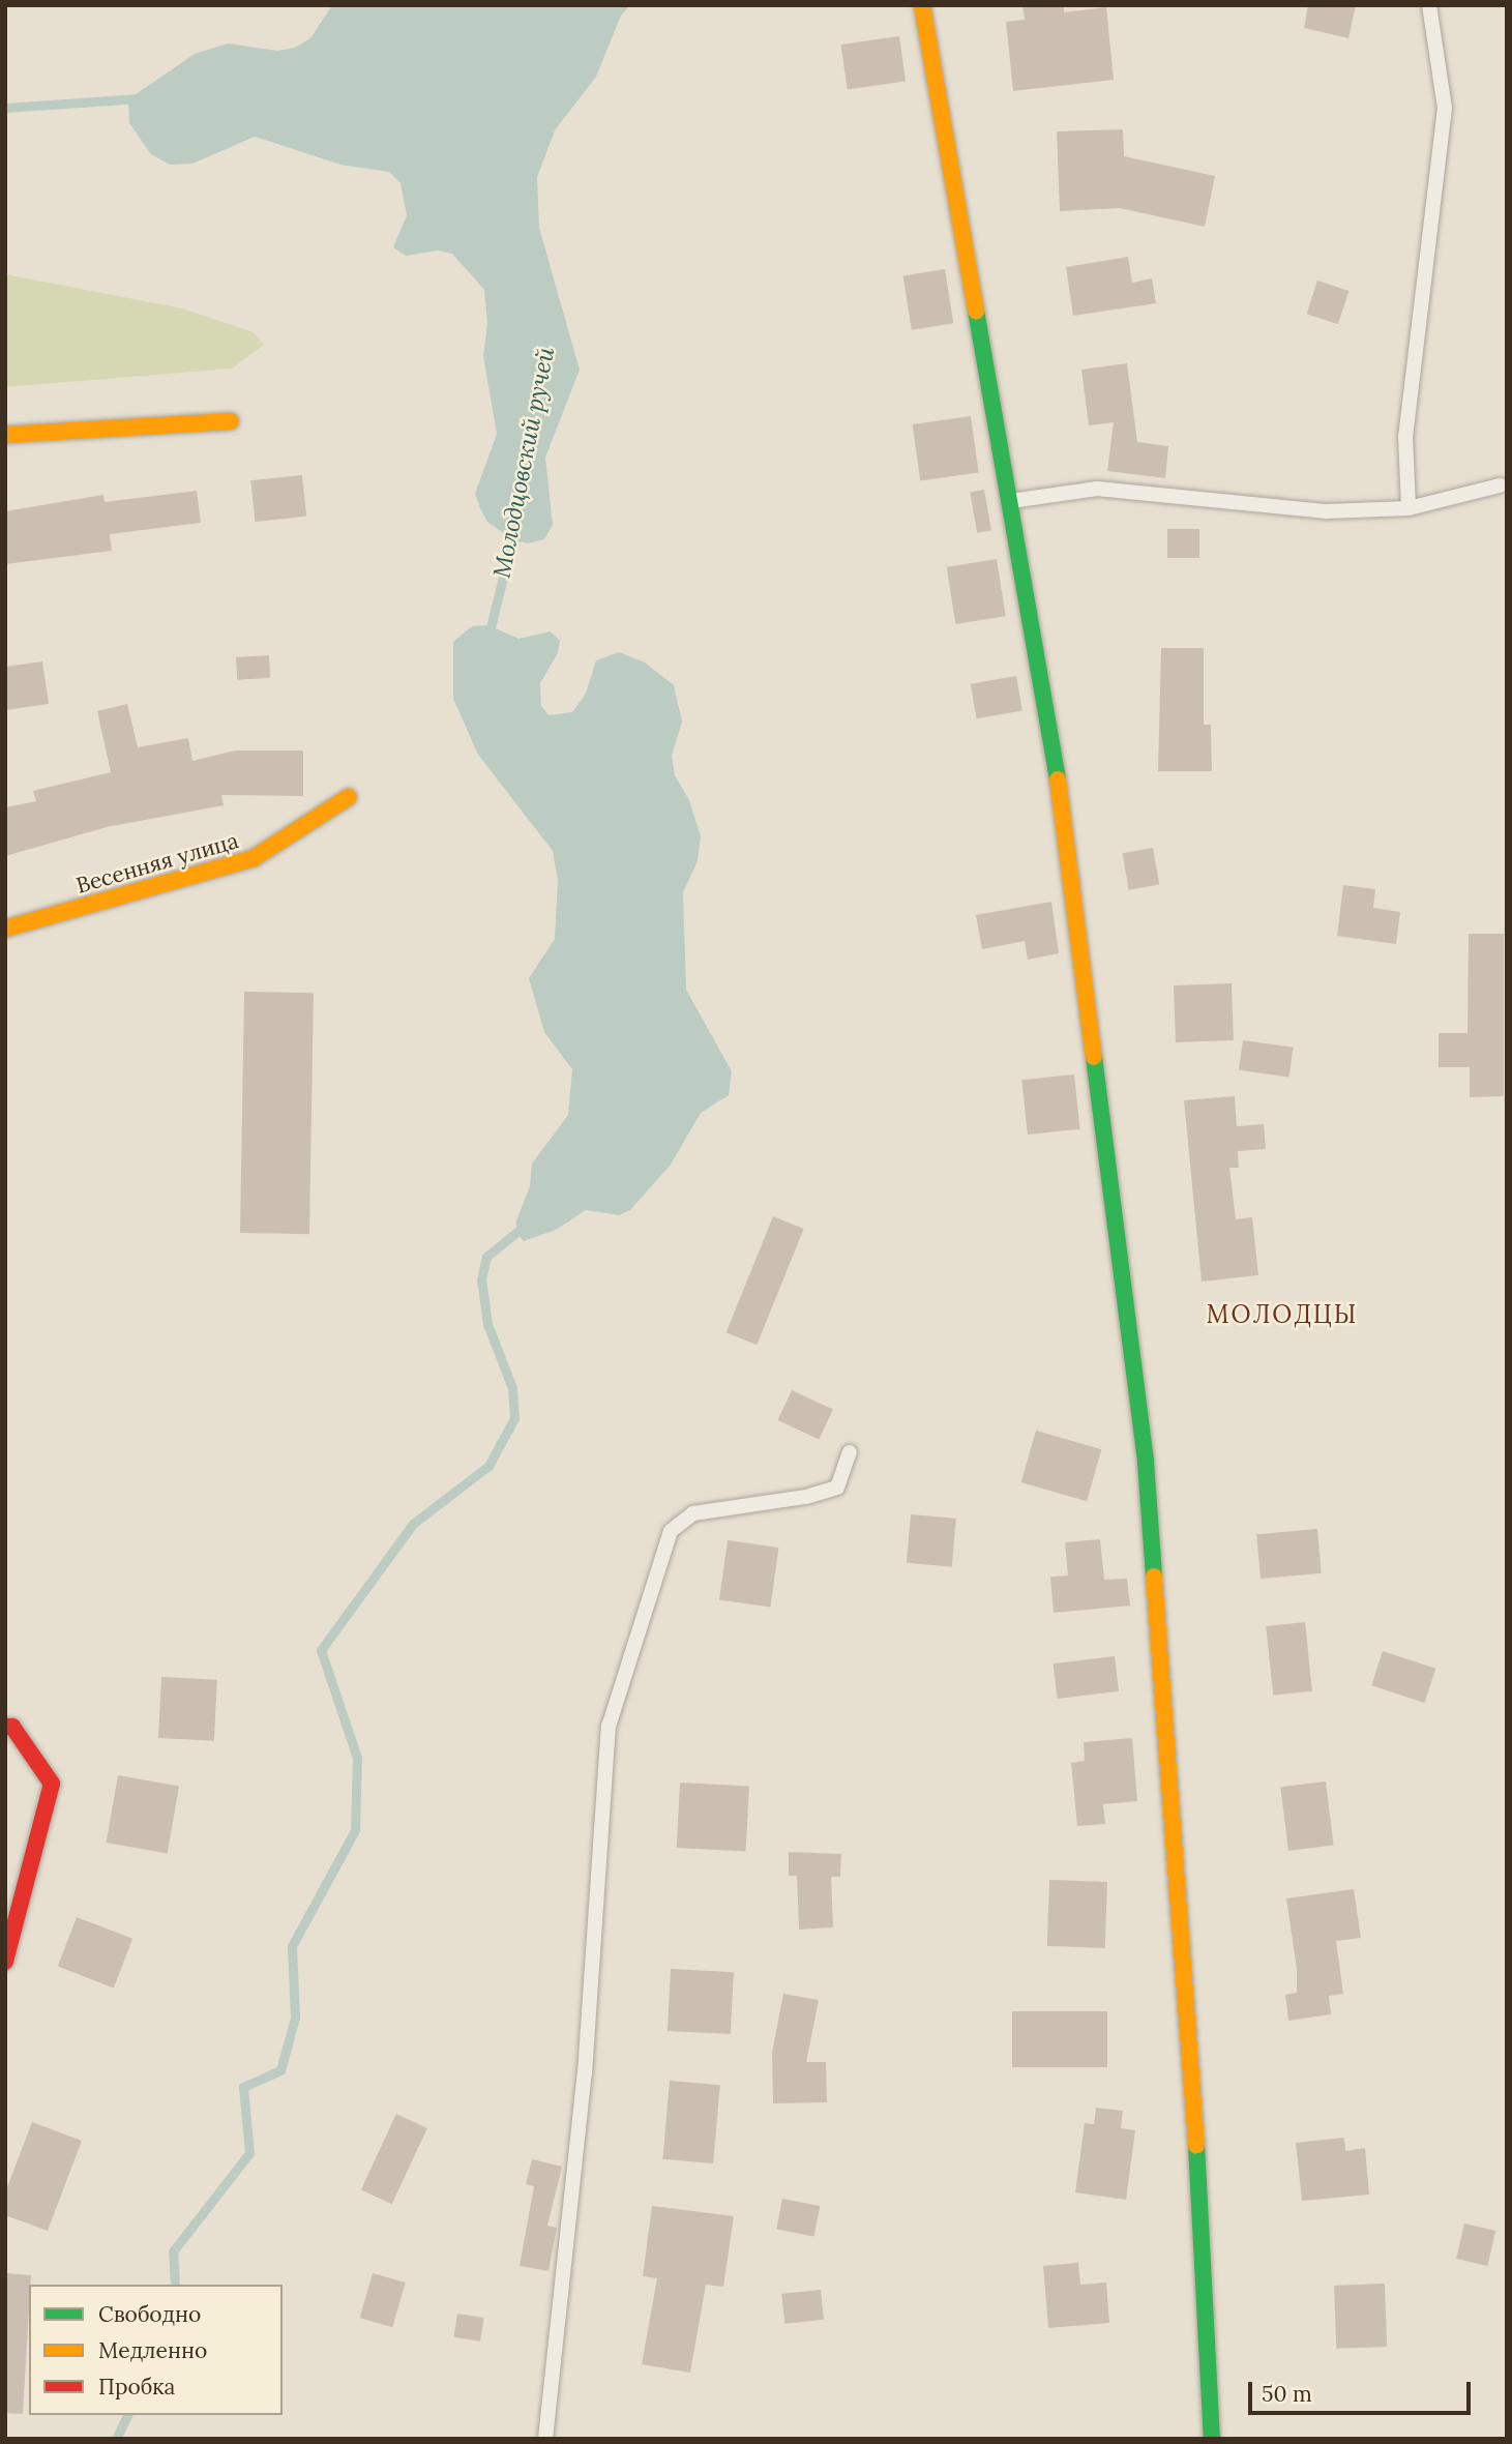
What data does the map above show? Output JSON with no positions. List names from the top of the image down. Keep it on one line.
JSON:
{"streets":{"street":["Весенняя улица"]},"districts":["МОЛОДЦЫ"],"water":["Молодцовский ручей"],"legend":["Свободно","Медленно","Пробка"],"scale_bar":"50 m"}
